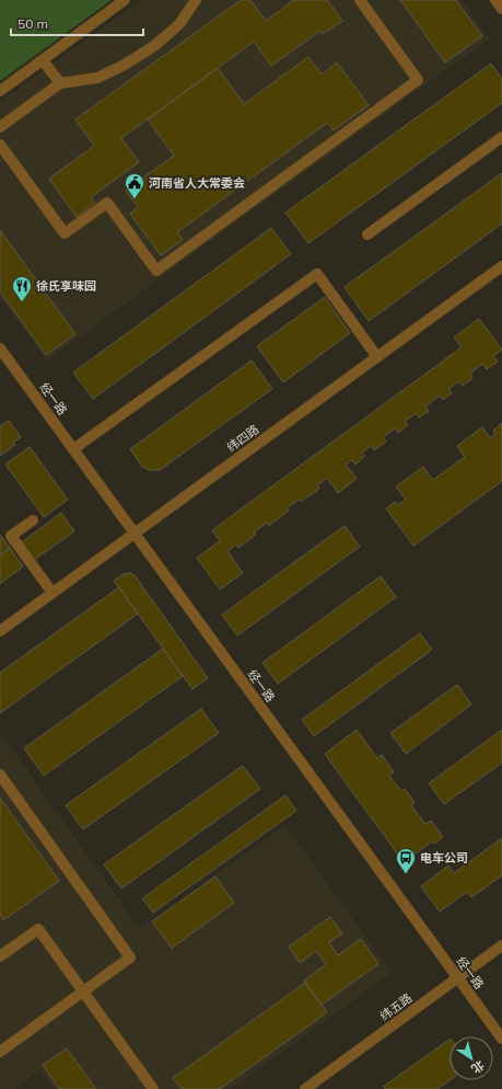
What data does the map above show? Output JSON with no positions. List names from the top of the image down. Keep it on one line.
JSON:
{"streets":{"street":["经一路","纬四路","纬五路"]},"crossings":[["经一路","纬四路"],["经一路","纬五路"]],"places":{"public building":["河南省人大常委会"],"restaurant":["徐氏享味园"],"bus stop":["电车公司"]},"scale_bar":"50 m","north":"bottom right"}
